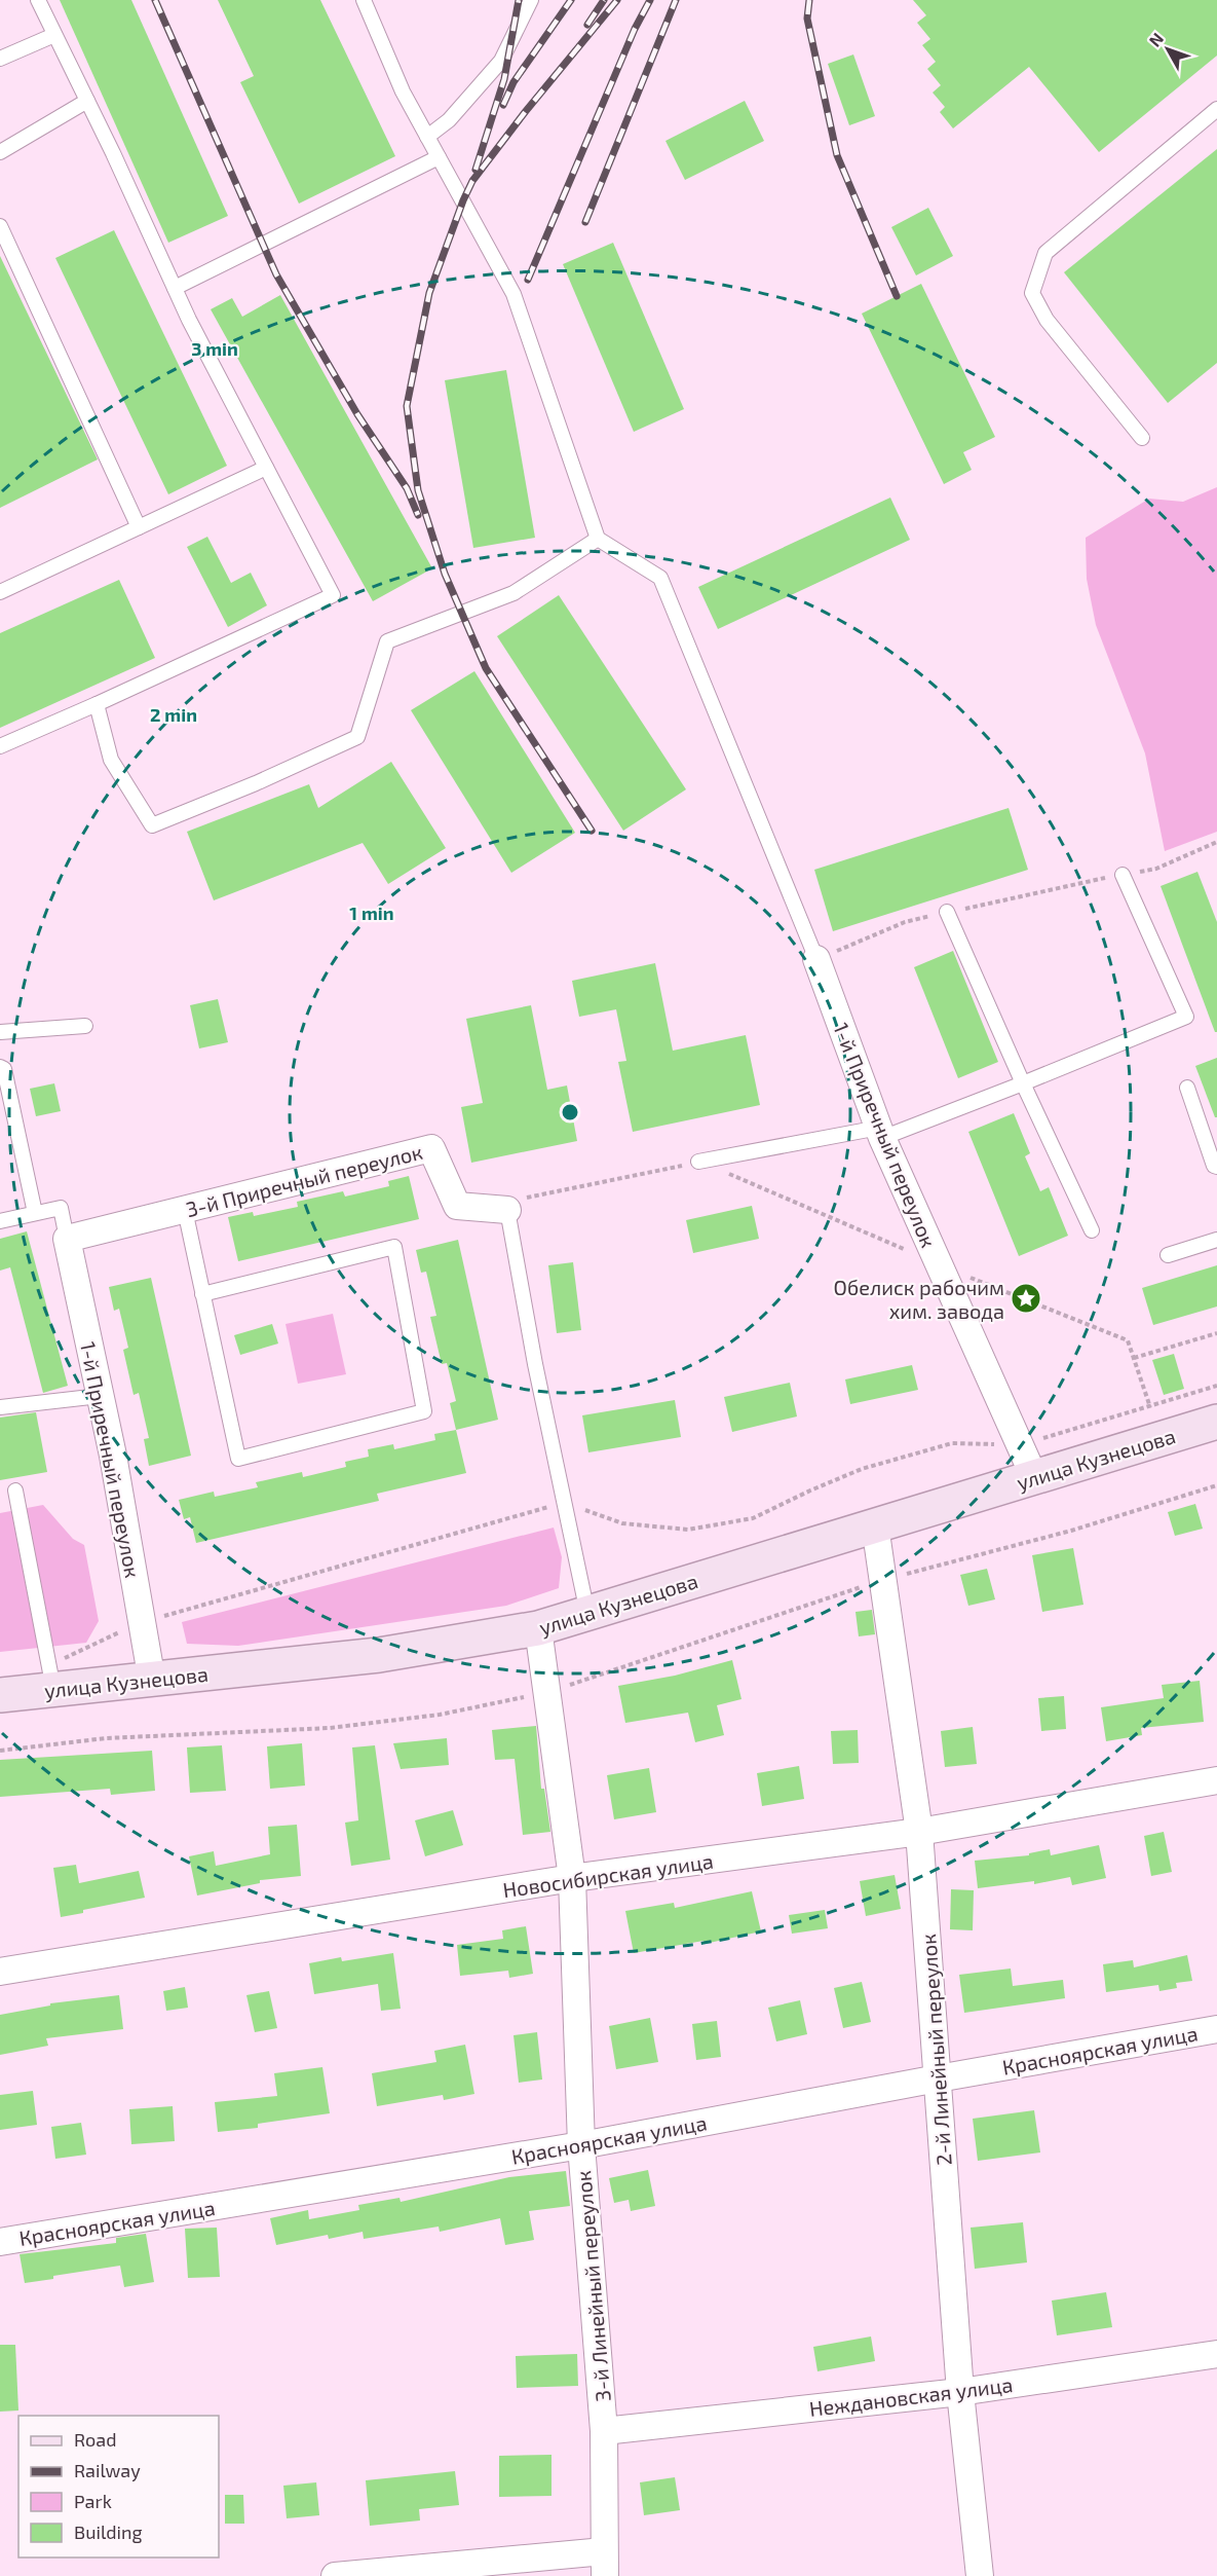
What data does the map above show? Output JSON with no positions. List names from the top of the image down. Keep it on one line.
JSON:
{"streets":{"main road":["улица Кузнецова"],"street":["1-й Приречный переулок","3-й Приречный переулок","Новосибирская улица","2-й Линейный переулок","Красноярская улица","3-й Линейный переулок","Неждановская улица"]},"crossings":[["1-й Приречный переулок","3-й Приречный переулок"],["1-й Приречный переулок","улица Кузнецова"],["улица Кузнецова","2-й Линейный переулок"],["улица Кузнецова","3-й Линейный переулок"],["Новосибирская улица","2-й Линейный переулок"],["Новосибирская улица","3-й Линейный переулок"],["2-й Линейный переулок","Красноярская улица"],["2-й Линейный переулок","Неждановская улица"],["Красноярская улица","3-й Линейный переулок"],["3-й Линейный переулок","Неждановская улица"]],"places":{"place":["Обелиск рабочим хим. завода"]},"legend":["Road","Railway","Park","Building"],"north":"top left","rings":["3 min","2 min","1 min"]}
